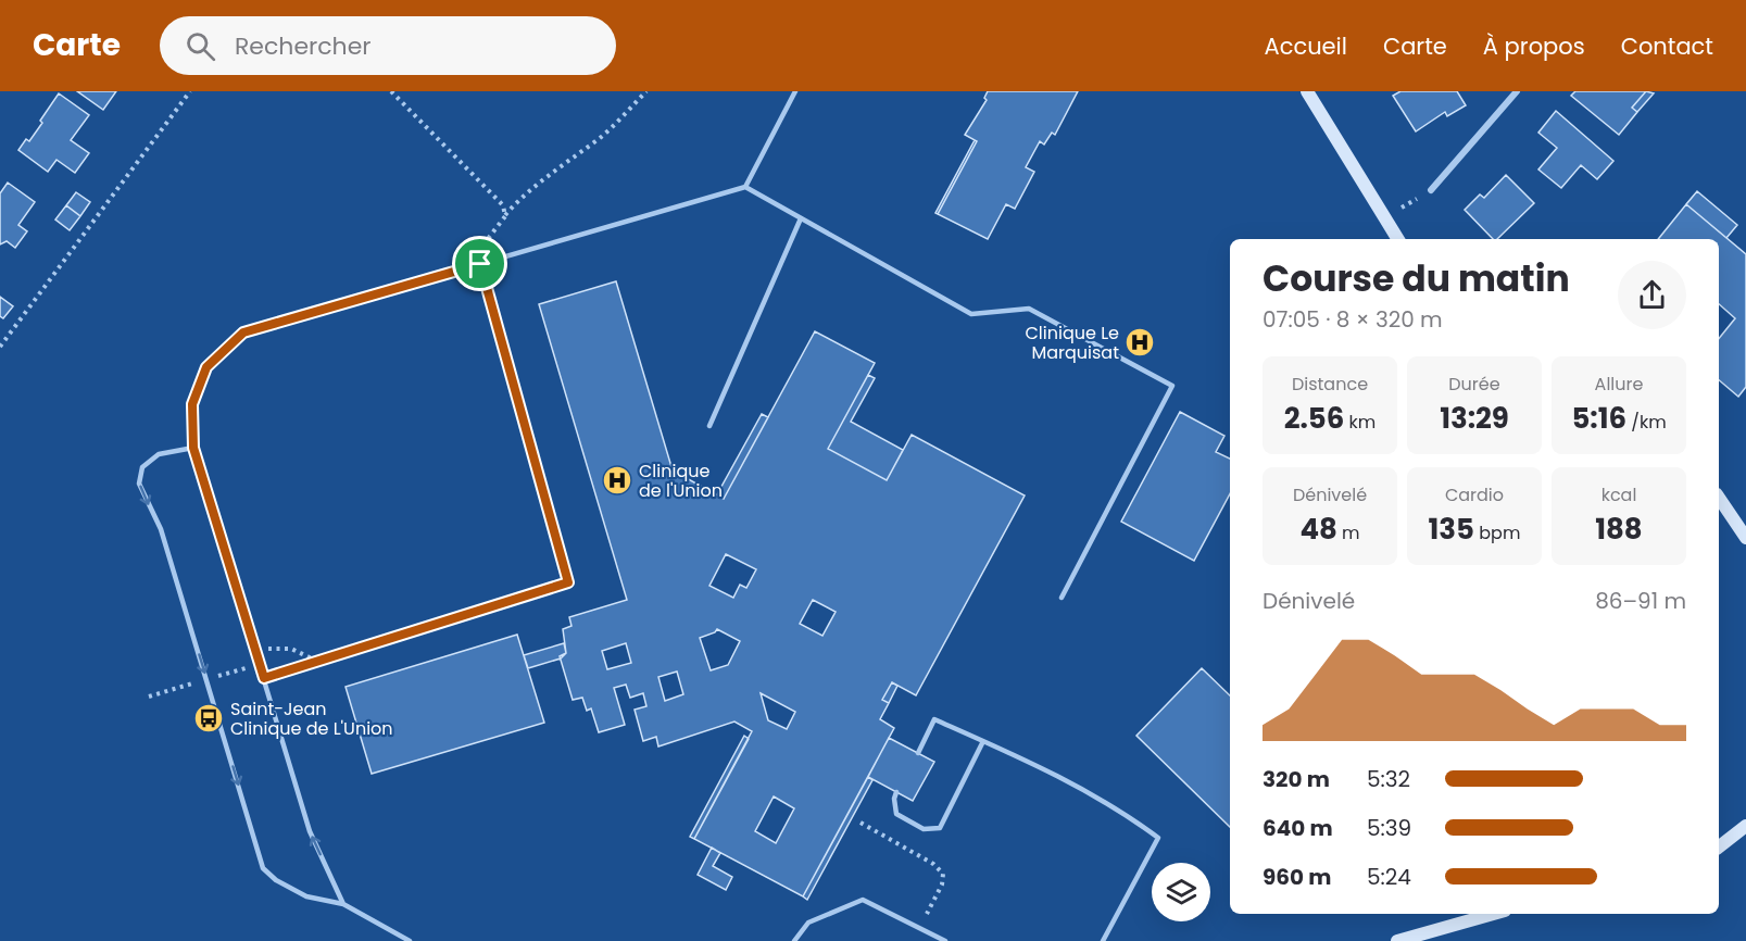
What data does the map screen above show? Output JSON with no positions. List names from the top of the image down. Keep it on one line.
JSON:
{"places":{"hospital":["Clinique Le Marquisat","Clinique de l'Union"],"bus stop":["Saint-Jean Clinique de L'Union"]},"page":{"header":"Carte","search":"Rechercher","nav":["Accueil","Carte","À propos","Contact"],"heading":["Course du matin","07:05 · 8 × 320 m"],"stats":[["Distance","2.56 km"],["Durée","13:29"],["Allure","5:16 /km"],["Dénivelé","48 m"],["Cardio","135 bpm"],["kcal","188"]],"chart":["Dénivelé","86–91 m"],"list":[{"name":"320 m","note":"5:32"},{"name":"640 m","note":"5:39"},{"name":"960 m","note":"5:24"}]}}
